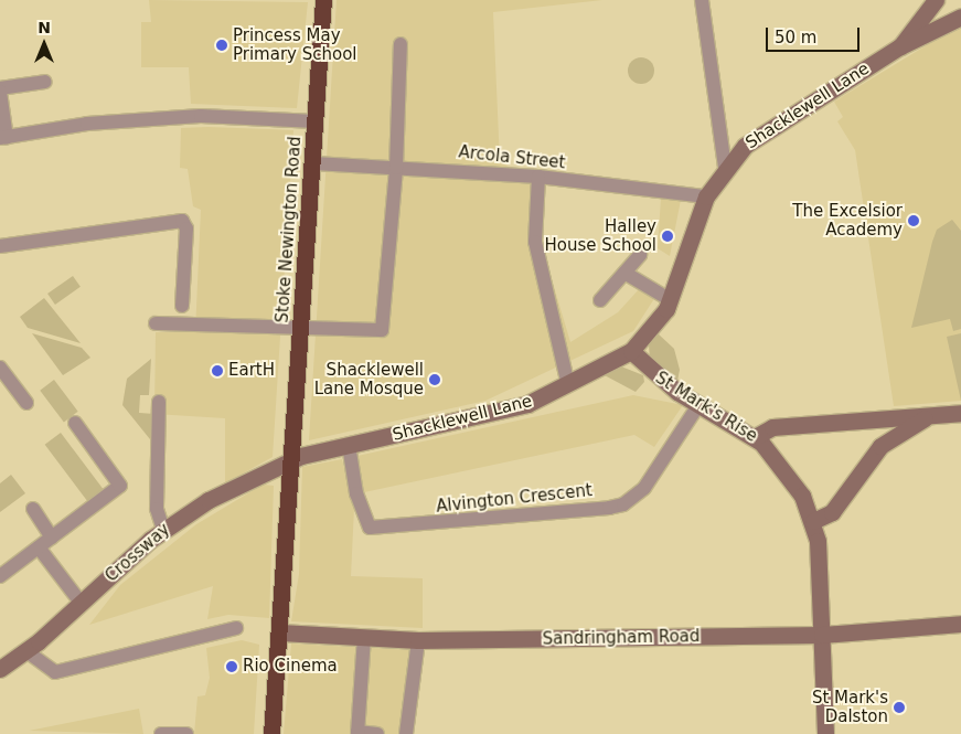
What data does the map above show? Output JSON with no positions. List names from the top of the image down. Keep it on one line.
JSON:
{"streets":{"highway":["Stoke Newington Road"],"street":["Shacklewell Lane","Arcola Street","St Mark's Rise","Alvington Crescent","Crossway","Sandringham Road"]},"crossings":[["Shacklewell Lane","Arcola Street"],["Shacklewell Lane","Stoke Newington Road"],["Shacklewell Lane","St Mark's Rise"],["Shacklewell Lane","Alvington Crescent"],["Shacklewell Lane","Crossway"],["Arcola Street","Stoke Newington Road"],["Stoke Newington Road","Crossway"],["Stoke Newington Road","Sandringham Road"],["St Mark's Rise","Alvington Crescent"],["St Mark's Rise","Sandringham Road"]],"places":["Princess May Primary School","The Excelsior Academy","Halley House School","EartH","Shacklewell Lane Mosque","Rio Cinema","St Mark's Dalston"],"scale_bar":"50 m","north":"top"}
